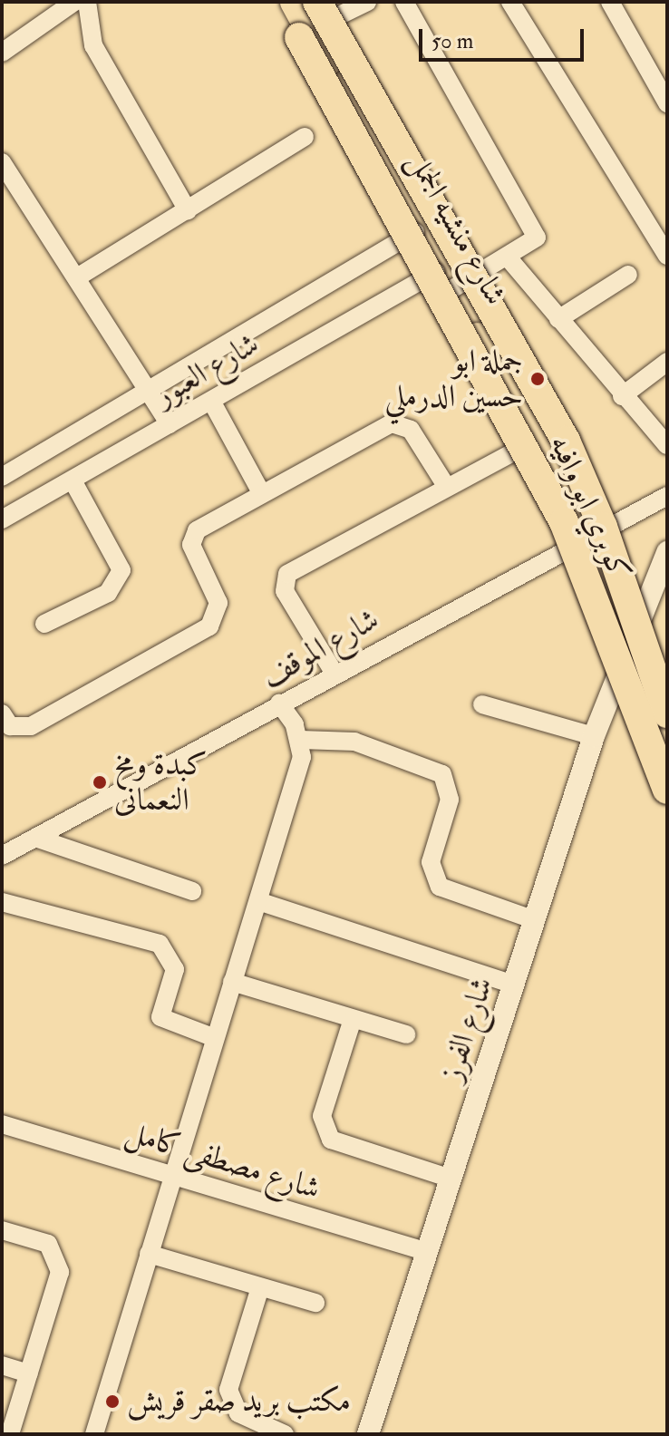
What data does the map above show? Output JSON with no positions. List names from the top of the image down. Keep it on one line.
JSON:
{"streets":{"main road":["شارع منشيه الجمل","كوبري ابو وافيه"],"street":["شارع العبور","شارع الموقف","شارع الفرز","شارع مصطفى كامل"]},"crossings":[["شارع منشيه الجمل","شارع العبور"],["شارع منشيه الجمل","كوبري ابو وافيه"],["شارع منشيه الجمل","شارع الموقف"],["شارع منشيه الجمل","شارع الفرز"],["شارع الفرز","شارع مصطفى كامل"]],"places":["جملة ابو حسين الدرملي","كبدة ومخ النعمانى","مكتب بريد صقر قريش"],"scale_bar":"50 m"}
